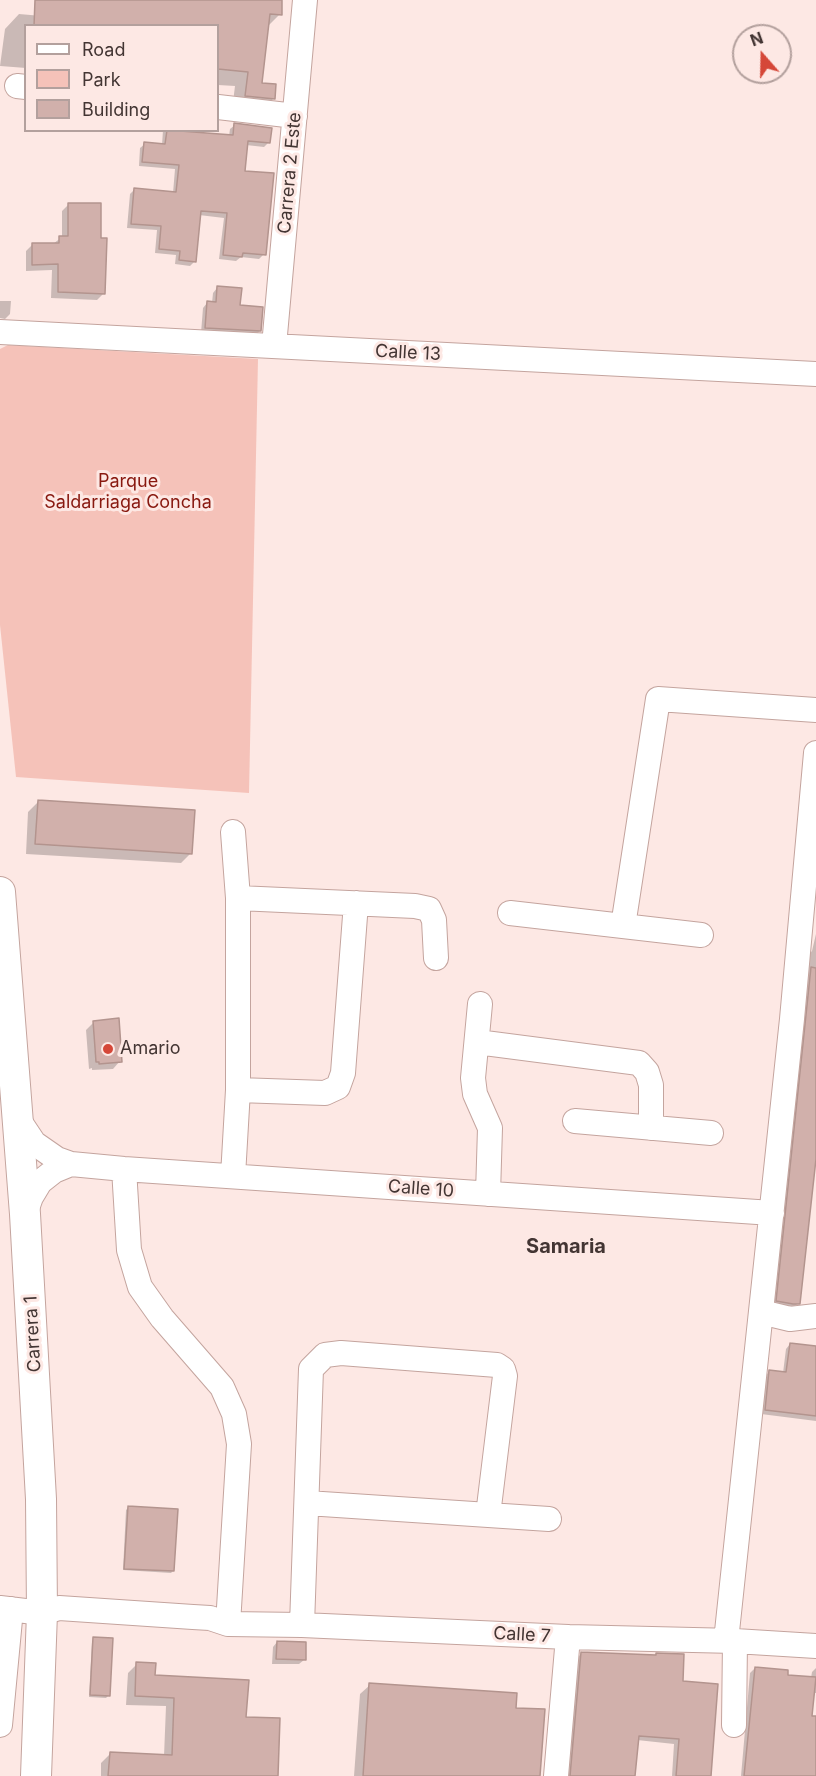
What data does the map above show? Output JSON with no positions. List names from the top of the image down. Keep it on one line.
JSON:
{"streets":{"main road":["Carrera 1"],"street":["Carrera 2 Este","Calle 13","Calle 10","Calle 7"]},"crossings":[["Carrera 2 Este","Calle 13"],["Carrera 1","Calle 7"]],"districts":["Samaria"],"parks":["Parque Saldarriaga Concha"],"places":["Amario"],"legend":["Road","Park","Building"],"north":"top"}
